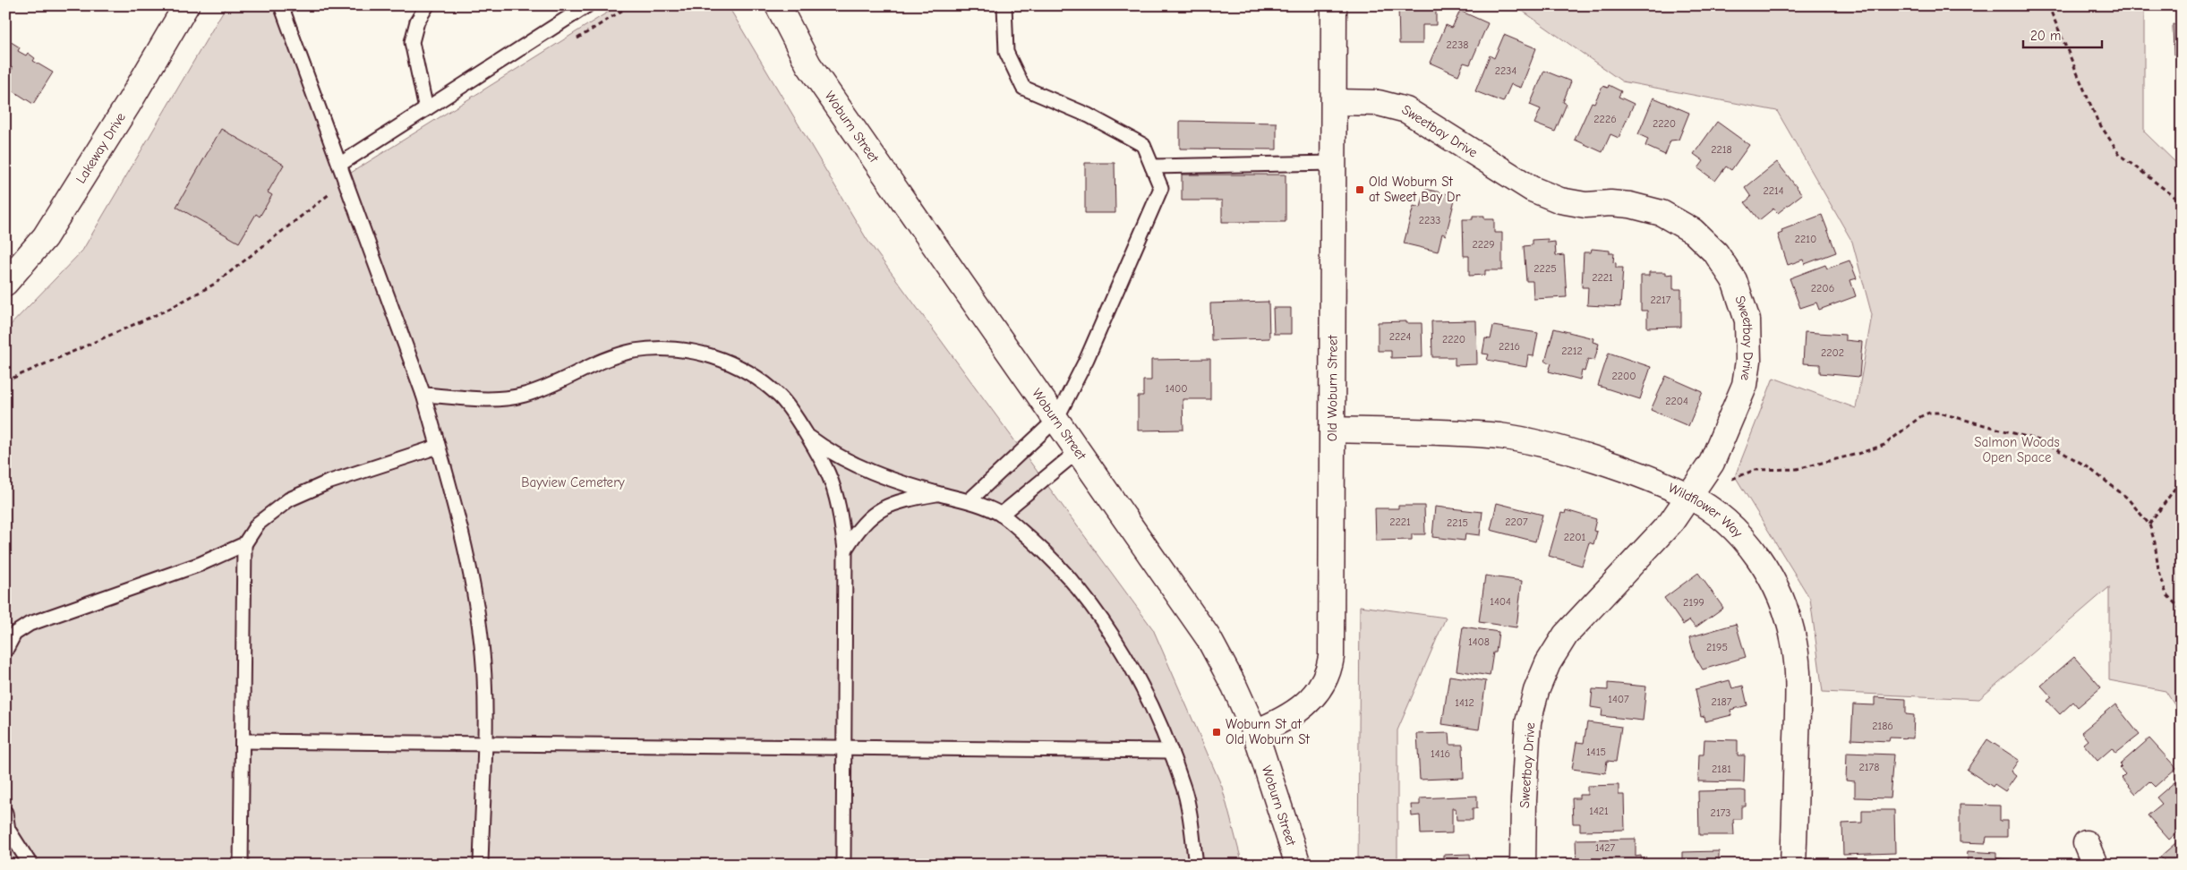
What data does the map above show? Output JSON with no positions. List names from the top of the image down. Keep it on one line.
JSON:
{"streets":{"street":["Woburn Street","Sweetbay Drive","Lakeway Drive","Old Woburn Street","Wildflower Way"]},"crossings":[["Woburn Street","Old Woburn Street"],["Sweetbay Drive","Old Woburn Street"],["Sweetbay Drive","Wildflower Way"],["Old Woburn Street","Wildflower Way"]],"parks":["Salmon Woods Open Space","Bayview Cemetery"],"places":{"transit":["Old Woburn St at Sweet Bay Dr","Woburn St at Old Woburn St"]},"house_numbers":["2238","2234","2226","2220","2218","2214","2233","2210","2229","2225","2221","2206","2217","2224","2220","2216","2212","2202","2200","1400","2204","2221","2207","2215","2201","1404","2199","1408","2195","1407","2187","1412","2186","1415","1416","2178","2181","1421","2173","1427"],"scale_bar":"20 m"}
